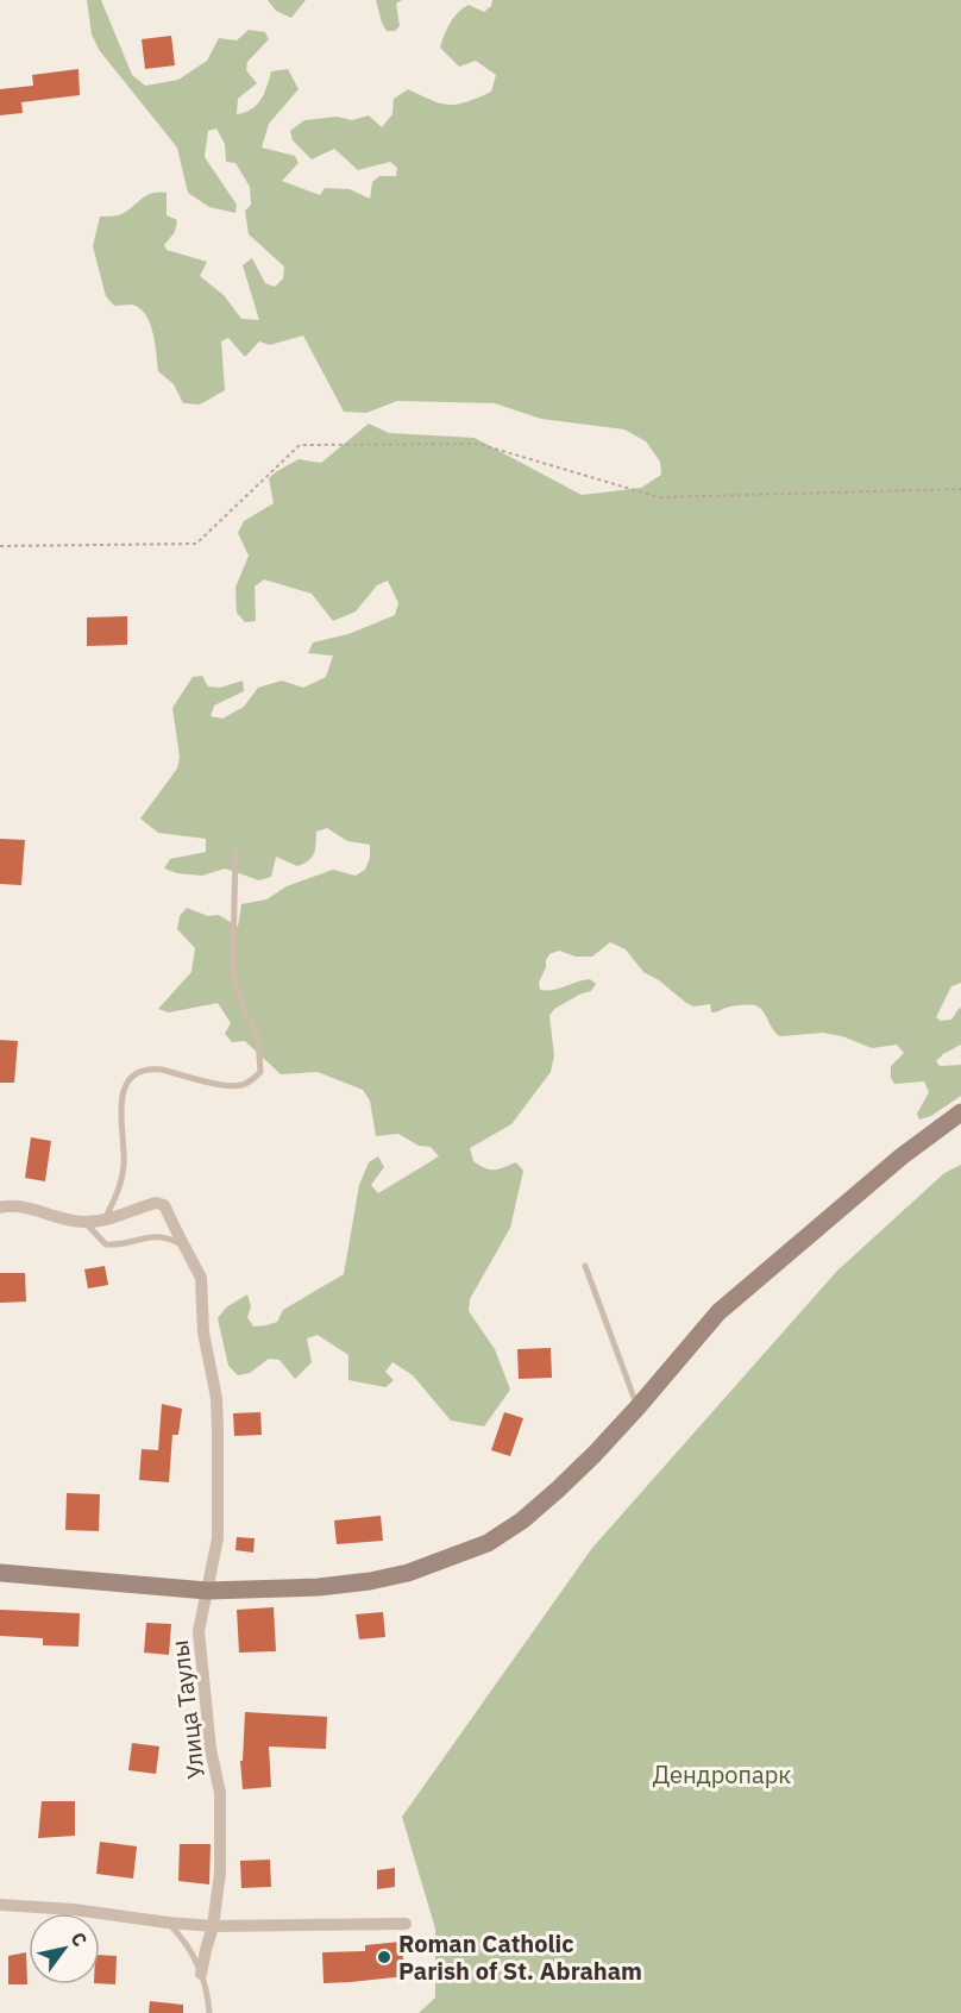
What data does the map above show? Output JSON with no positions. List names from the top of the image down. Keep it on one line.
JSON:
{"streets":{"street":["Улица Таулы"]},"parks":["Дендропарк"],"places":["Roman Catholic Parish of St. Abraham"],"north":"top right"}
